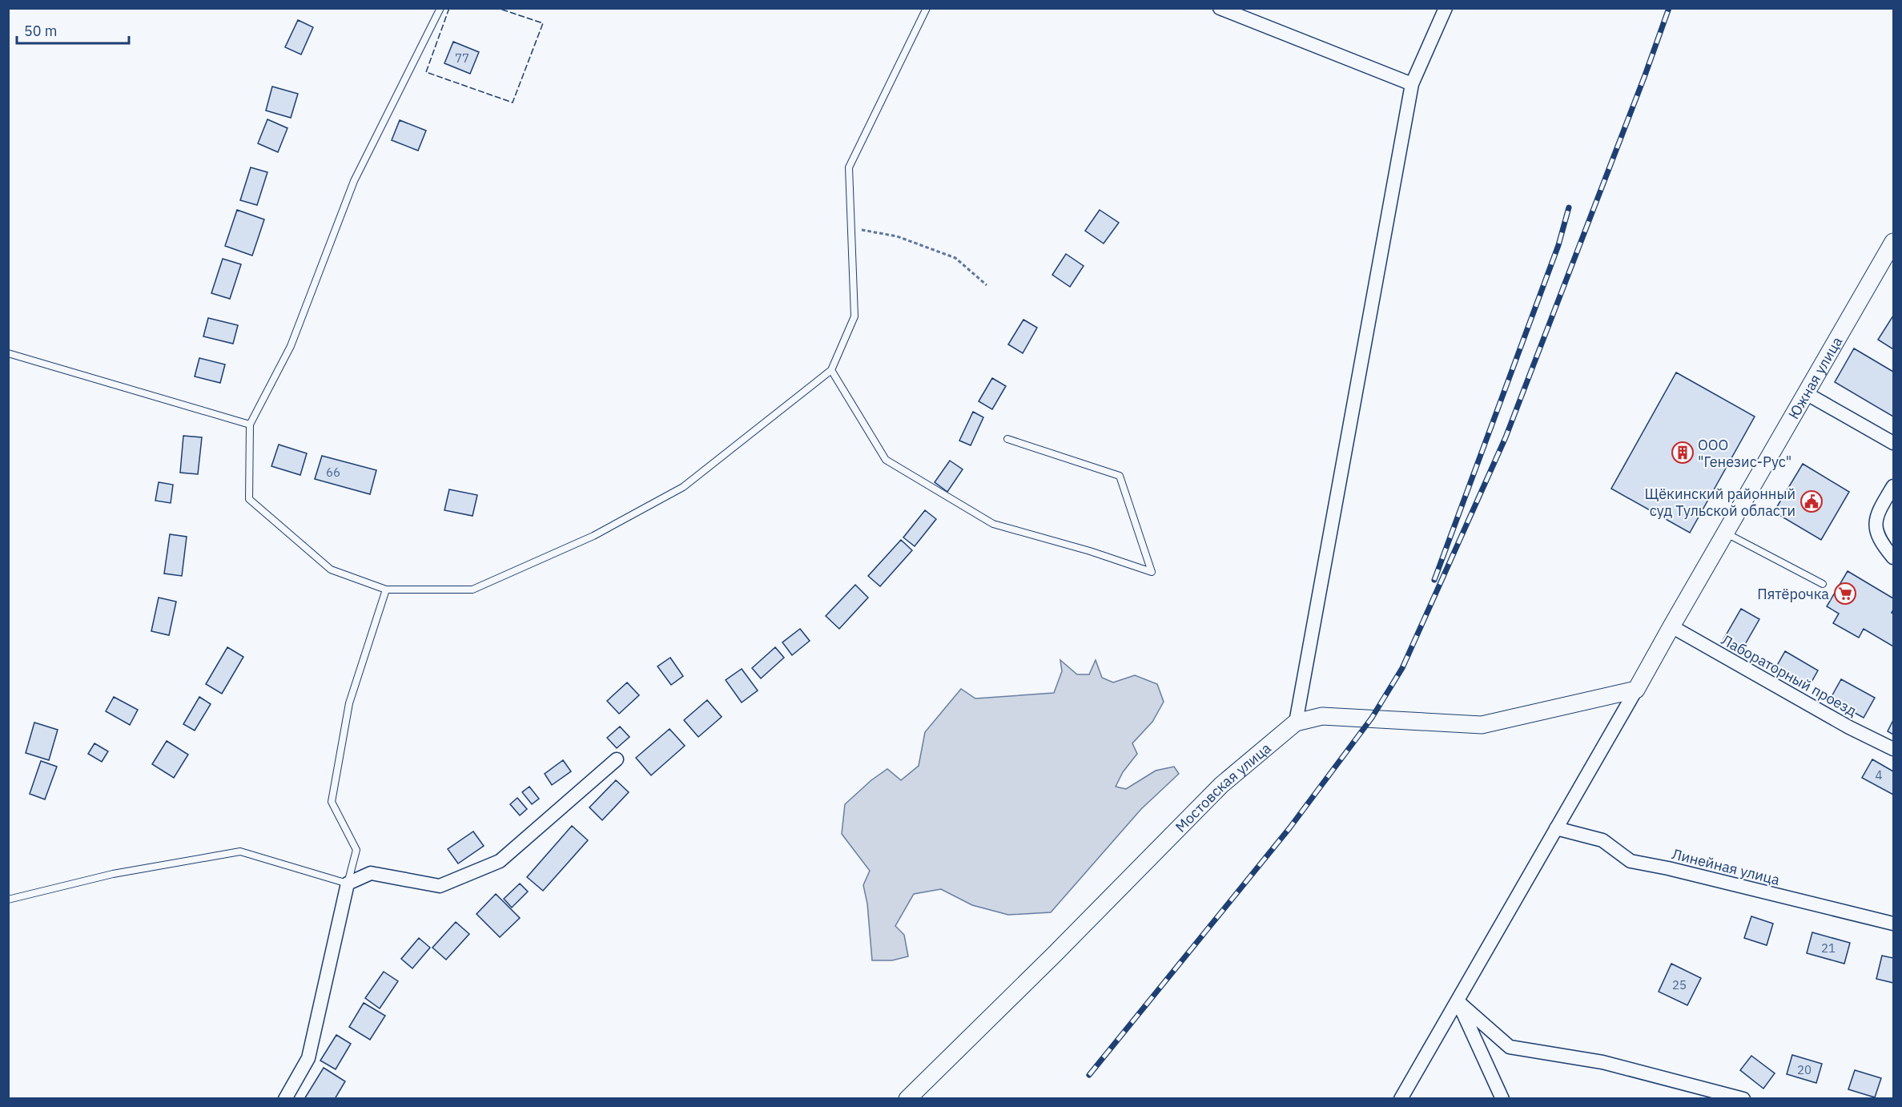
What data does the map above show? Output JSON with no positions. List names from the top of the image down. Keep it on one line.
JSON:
{"streets":{"street":["Южная улица","Лабораторный проезд","Мостовская улица","Линейная улица"]},"crossings":[["Южная улица","Лабораторный проезд"],["Южная улица","Мостовская улица"]],"places":{"building":["ООО \"Генезис-Рус\""],"public building":["Щёкинский районный суд Тульской области"],"supermarket":["Пятёрочка"]},"house_numbers":["77","66","4","21","25","20"],"scale_bar":"50 m"}
